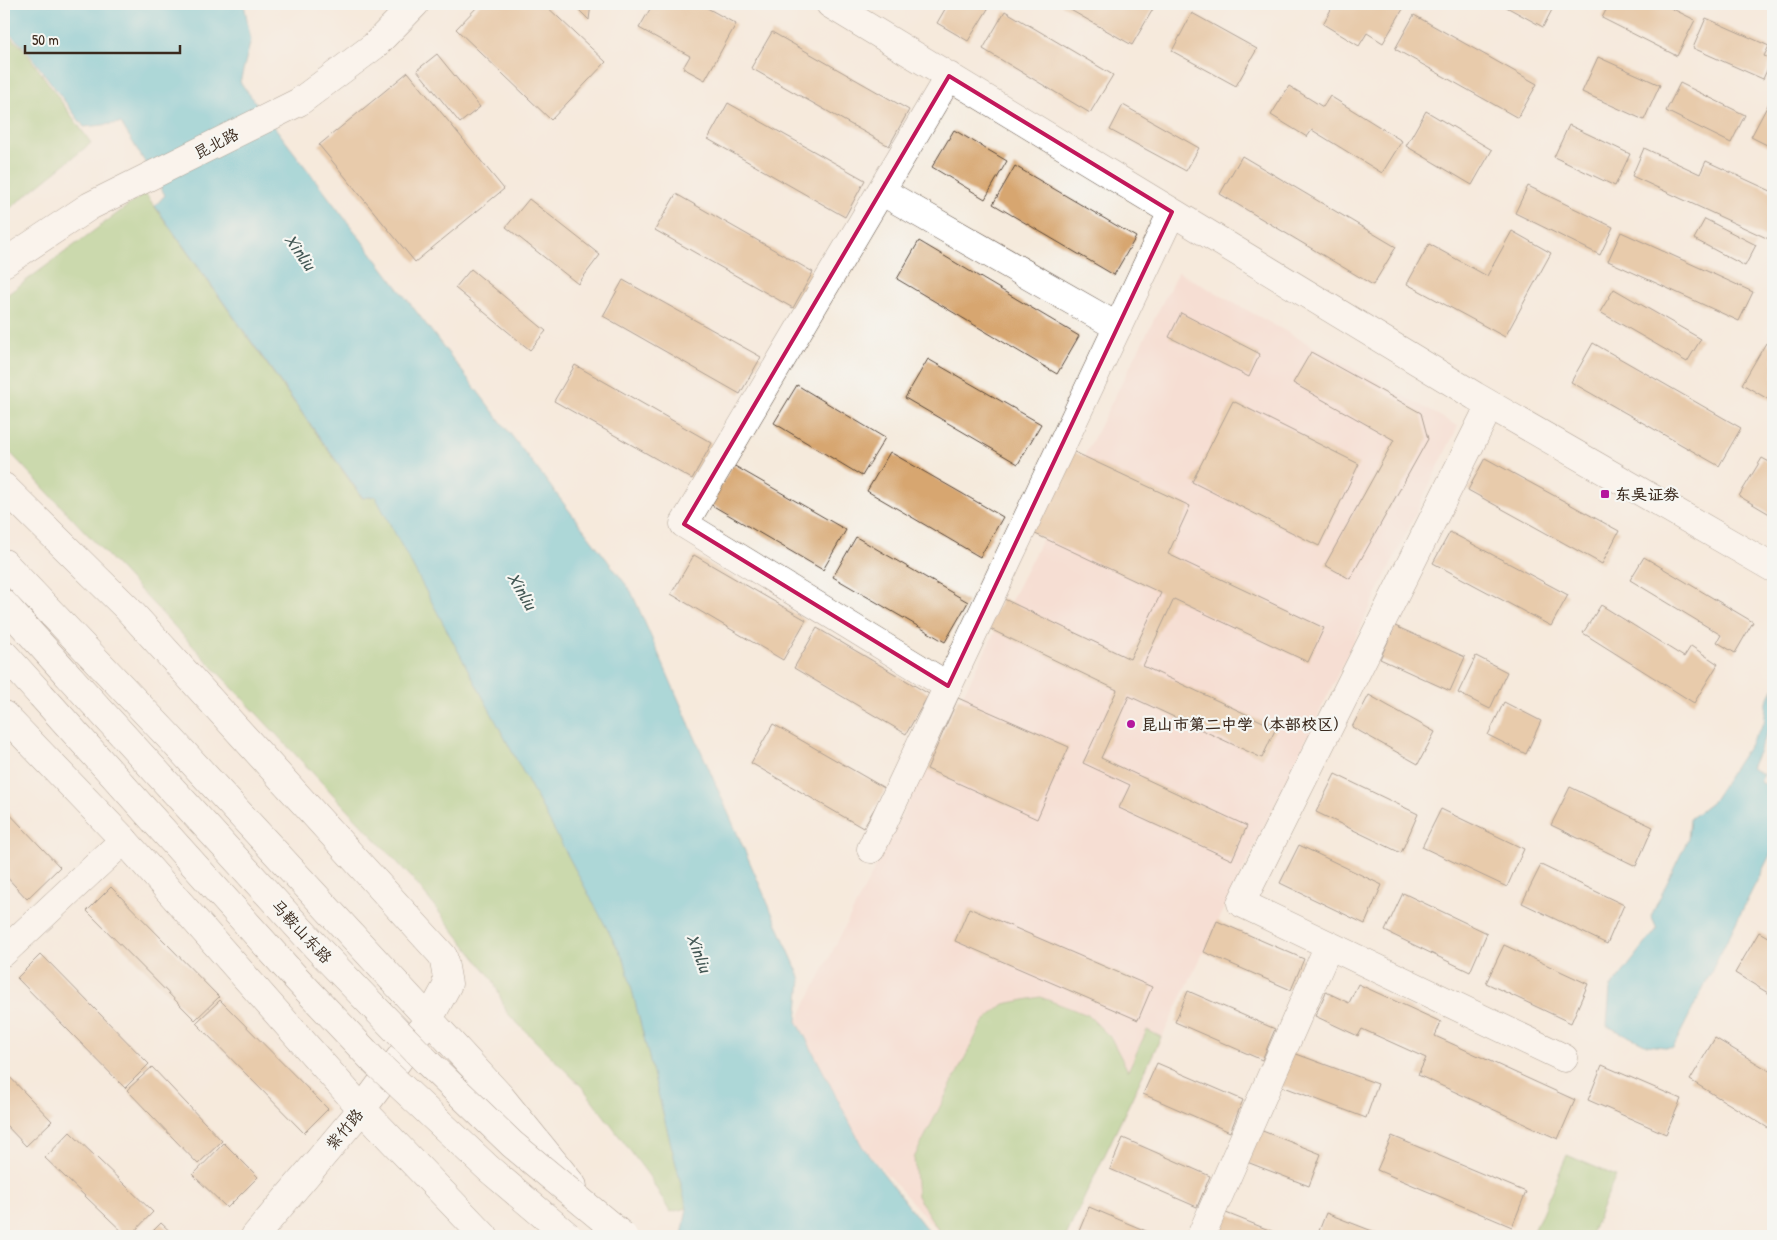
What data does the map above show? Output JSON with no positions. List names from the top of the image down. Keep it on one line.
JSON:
{"streets":{"street":["昆北路","马鞍山东路","紫竹路"]},"water":["Xinliu"],"places":{"transit":["东吴证券"],"other":["昆山市第二中学（本部校区）"]},"scale_bar":"50 m"}
